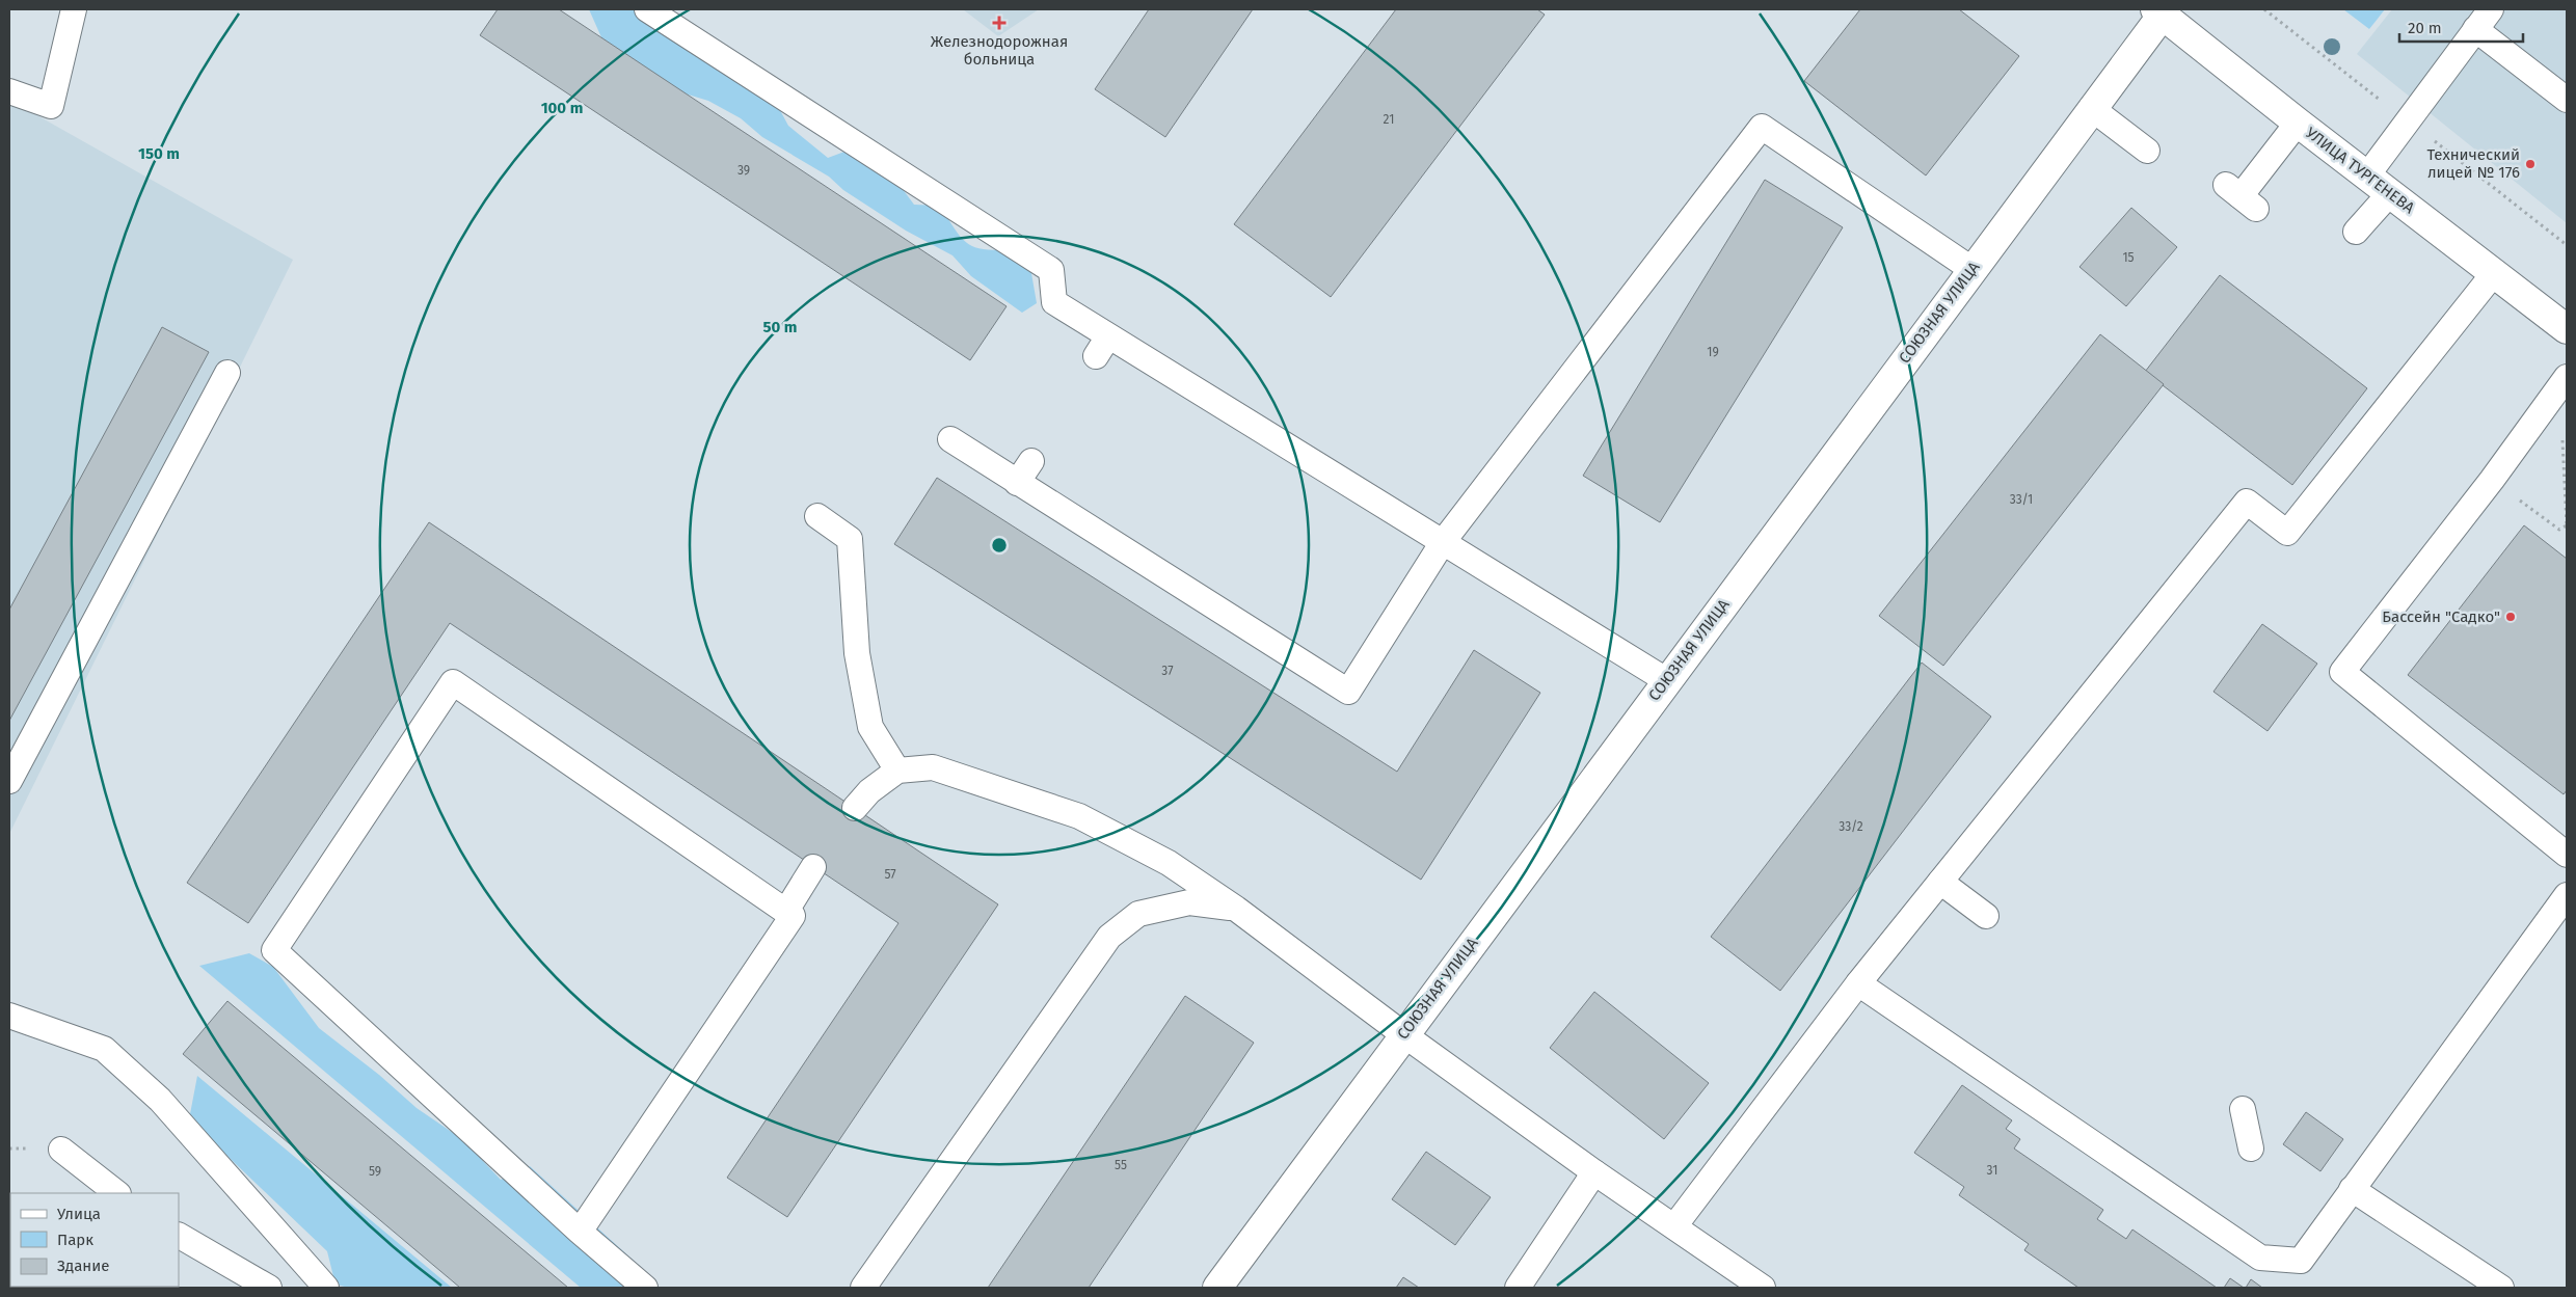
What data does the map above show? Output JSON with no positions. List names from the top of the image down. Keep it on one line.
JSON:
{"streets":{"street":["УЛИЦА ТУРГЕНЕВА","СОЮЗНАЯ УЛИЦА"]},"crossings":[["УЛИЦА ТУРГЕНЕВА","СОЮЗНАЯ УЛИЦА"]],"places":{"health":["Железнодорожная больница"],"other":["Технический лицей № 176","Бассейн \"Садко\""]},"house_numbers":["21","39","15","19","33/1","37","33/2","57","55","31","59"],"legend":["Улица","Парк","Здание"],"scale_bar":"20 m","rings":["100 m","150 m","50 m"]}
